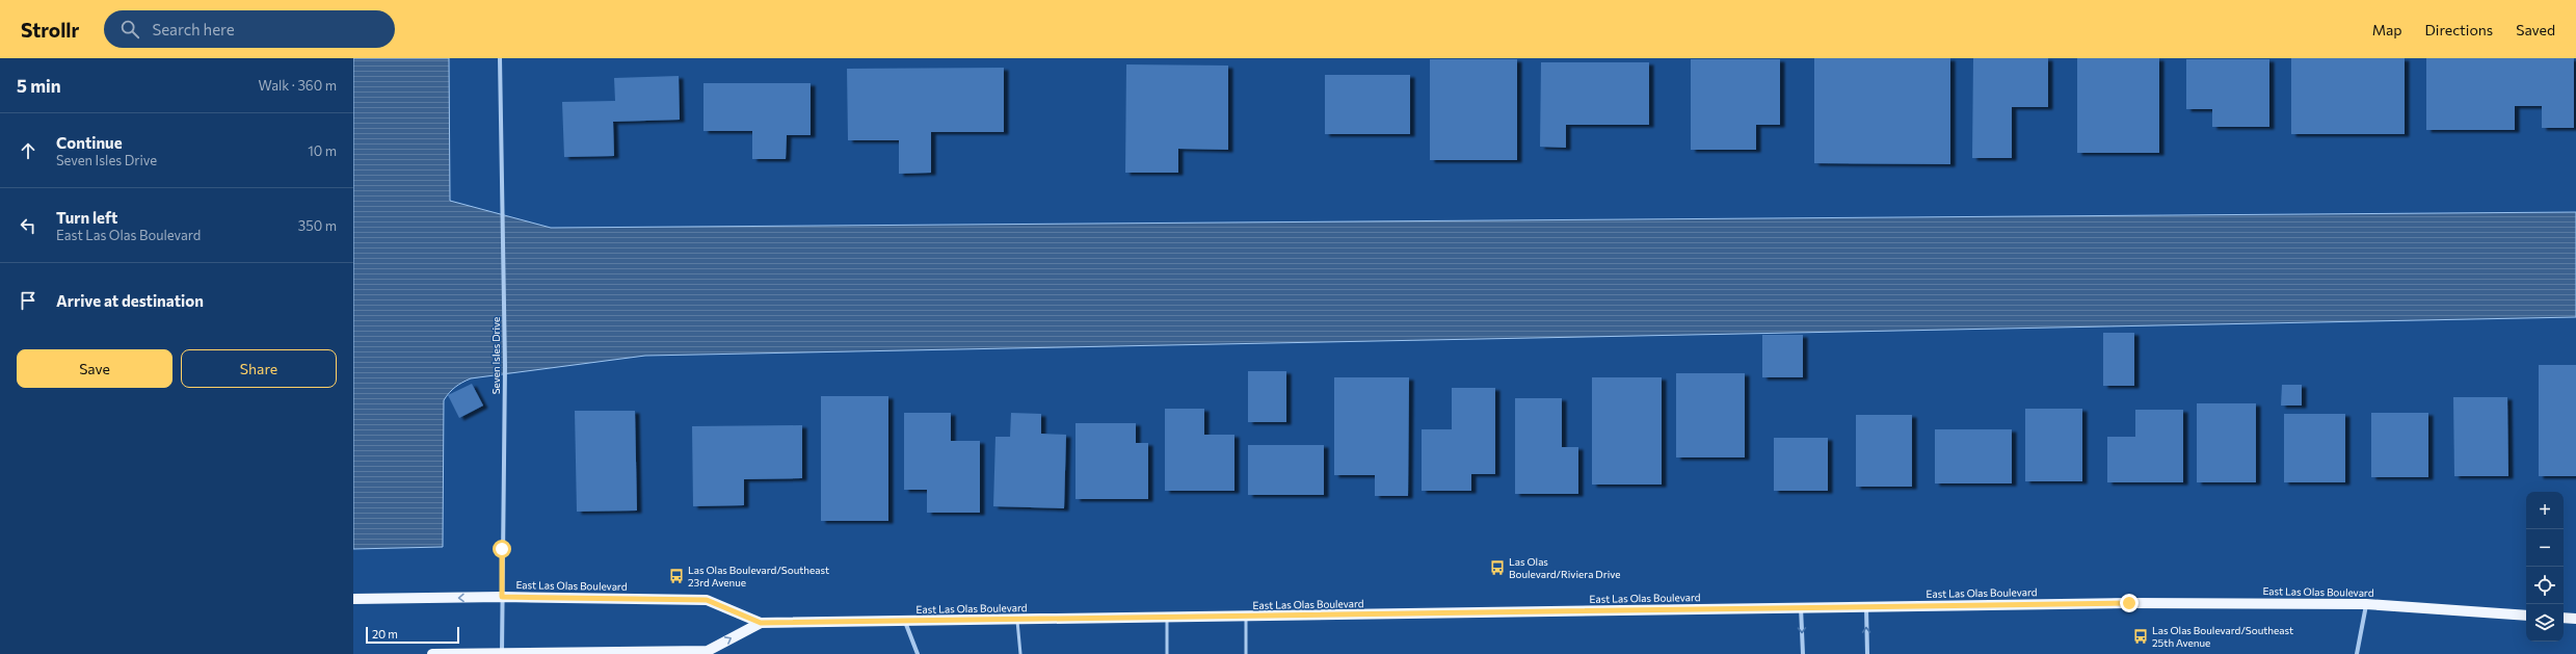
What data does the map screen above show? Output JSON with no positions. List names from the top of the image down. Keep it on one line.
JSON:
{"streets":{"main road":["East Las Olas Boulevard"],"street":["Seven Isles Drive"]},"crossings":[["Seven Isles Drive","East Las Olas Boulevard"]],"places":{"bus stop":["Las Olas Boulevard/Riviera Drive","Las Olas Boulevard/Southeast 23rd Avenue","Las Olas Boulevard/Southeast 25th Avenue"]},"scale_bar":"20 m","page":{"header":"Strollr","search":"Search here","nav":["Map","Directions","Saved"],"heading":["5 min","Walk · 360 m"],"list":[["Continue","Seven Isles Drive","10 m"],["Turn left","East Las Olas Boulevard","350 m"],"Arrive at destination"],"buttons":["Save","Share"],"map_buttons":["+","−"],"scale":"20 m"}}
